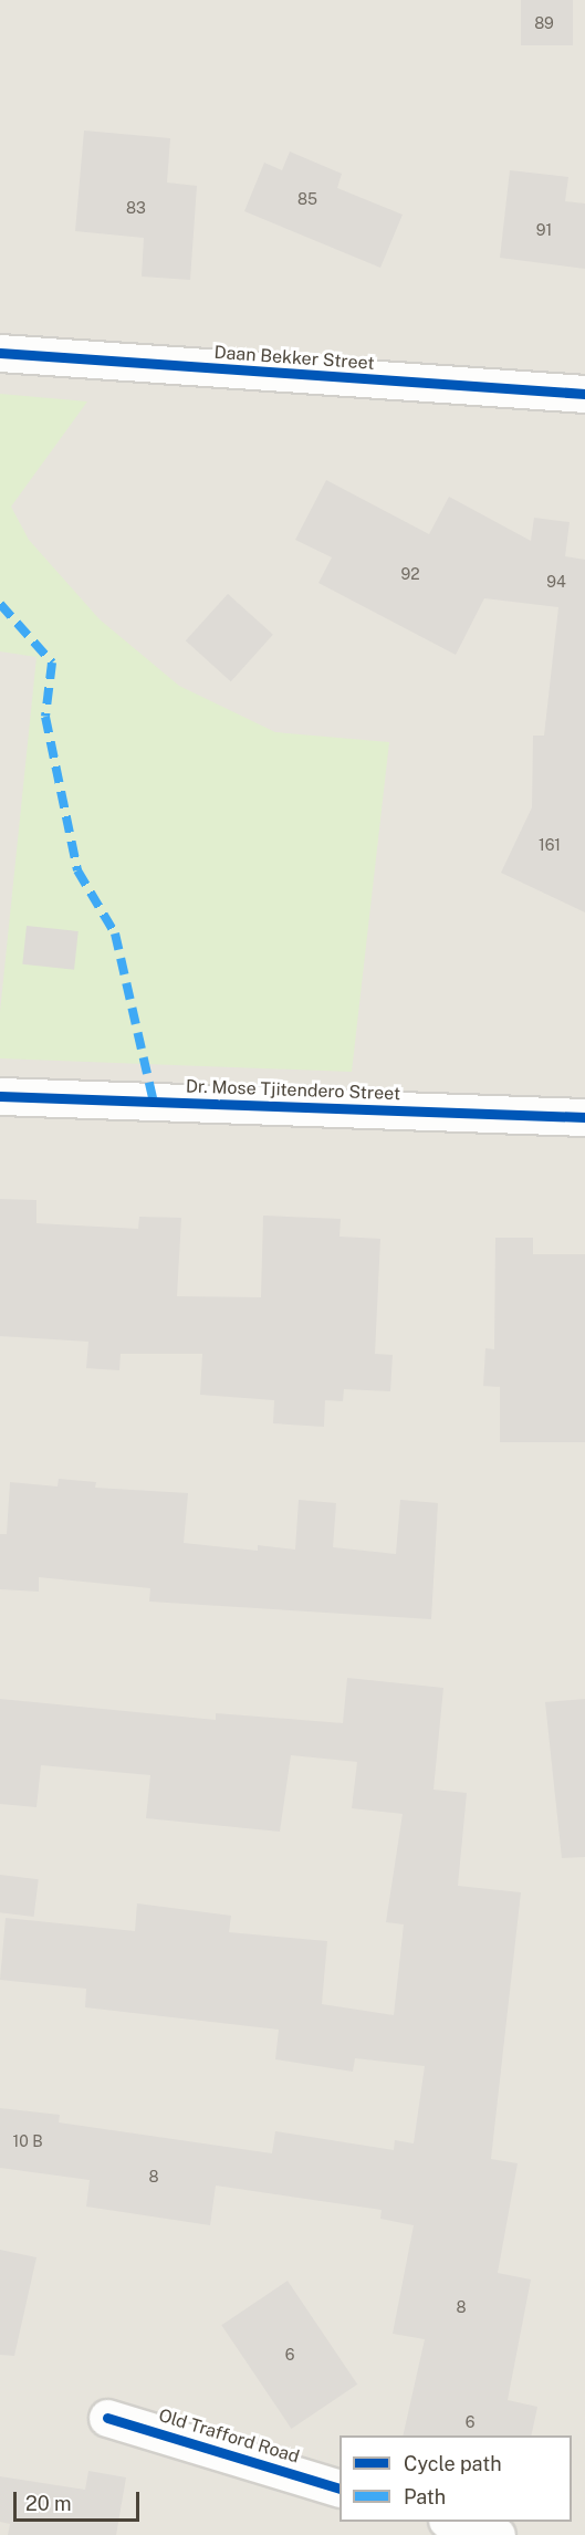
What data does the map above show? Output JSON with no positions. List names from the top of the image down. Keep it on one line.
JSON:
{"streets":{"street":["Daan Bekker Street","Dr. Mose Tjitendero Street","Old Trafford Road"]},"house_numbers":["89","85","83","91","92","94","161","10 B","8","8","6","6"],"legend":["Cycle path","Path"],"scale_bar":"20 m"}
